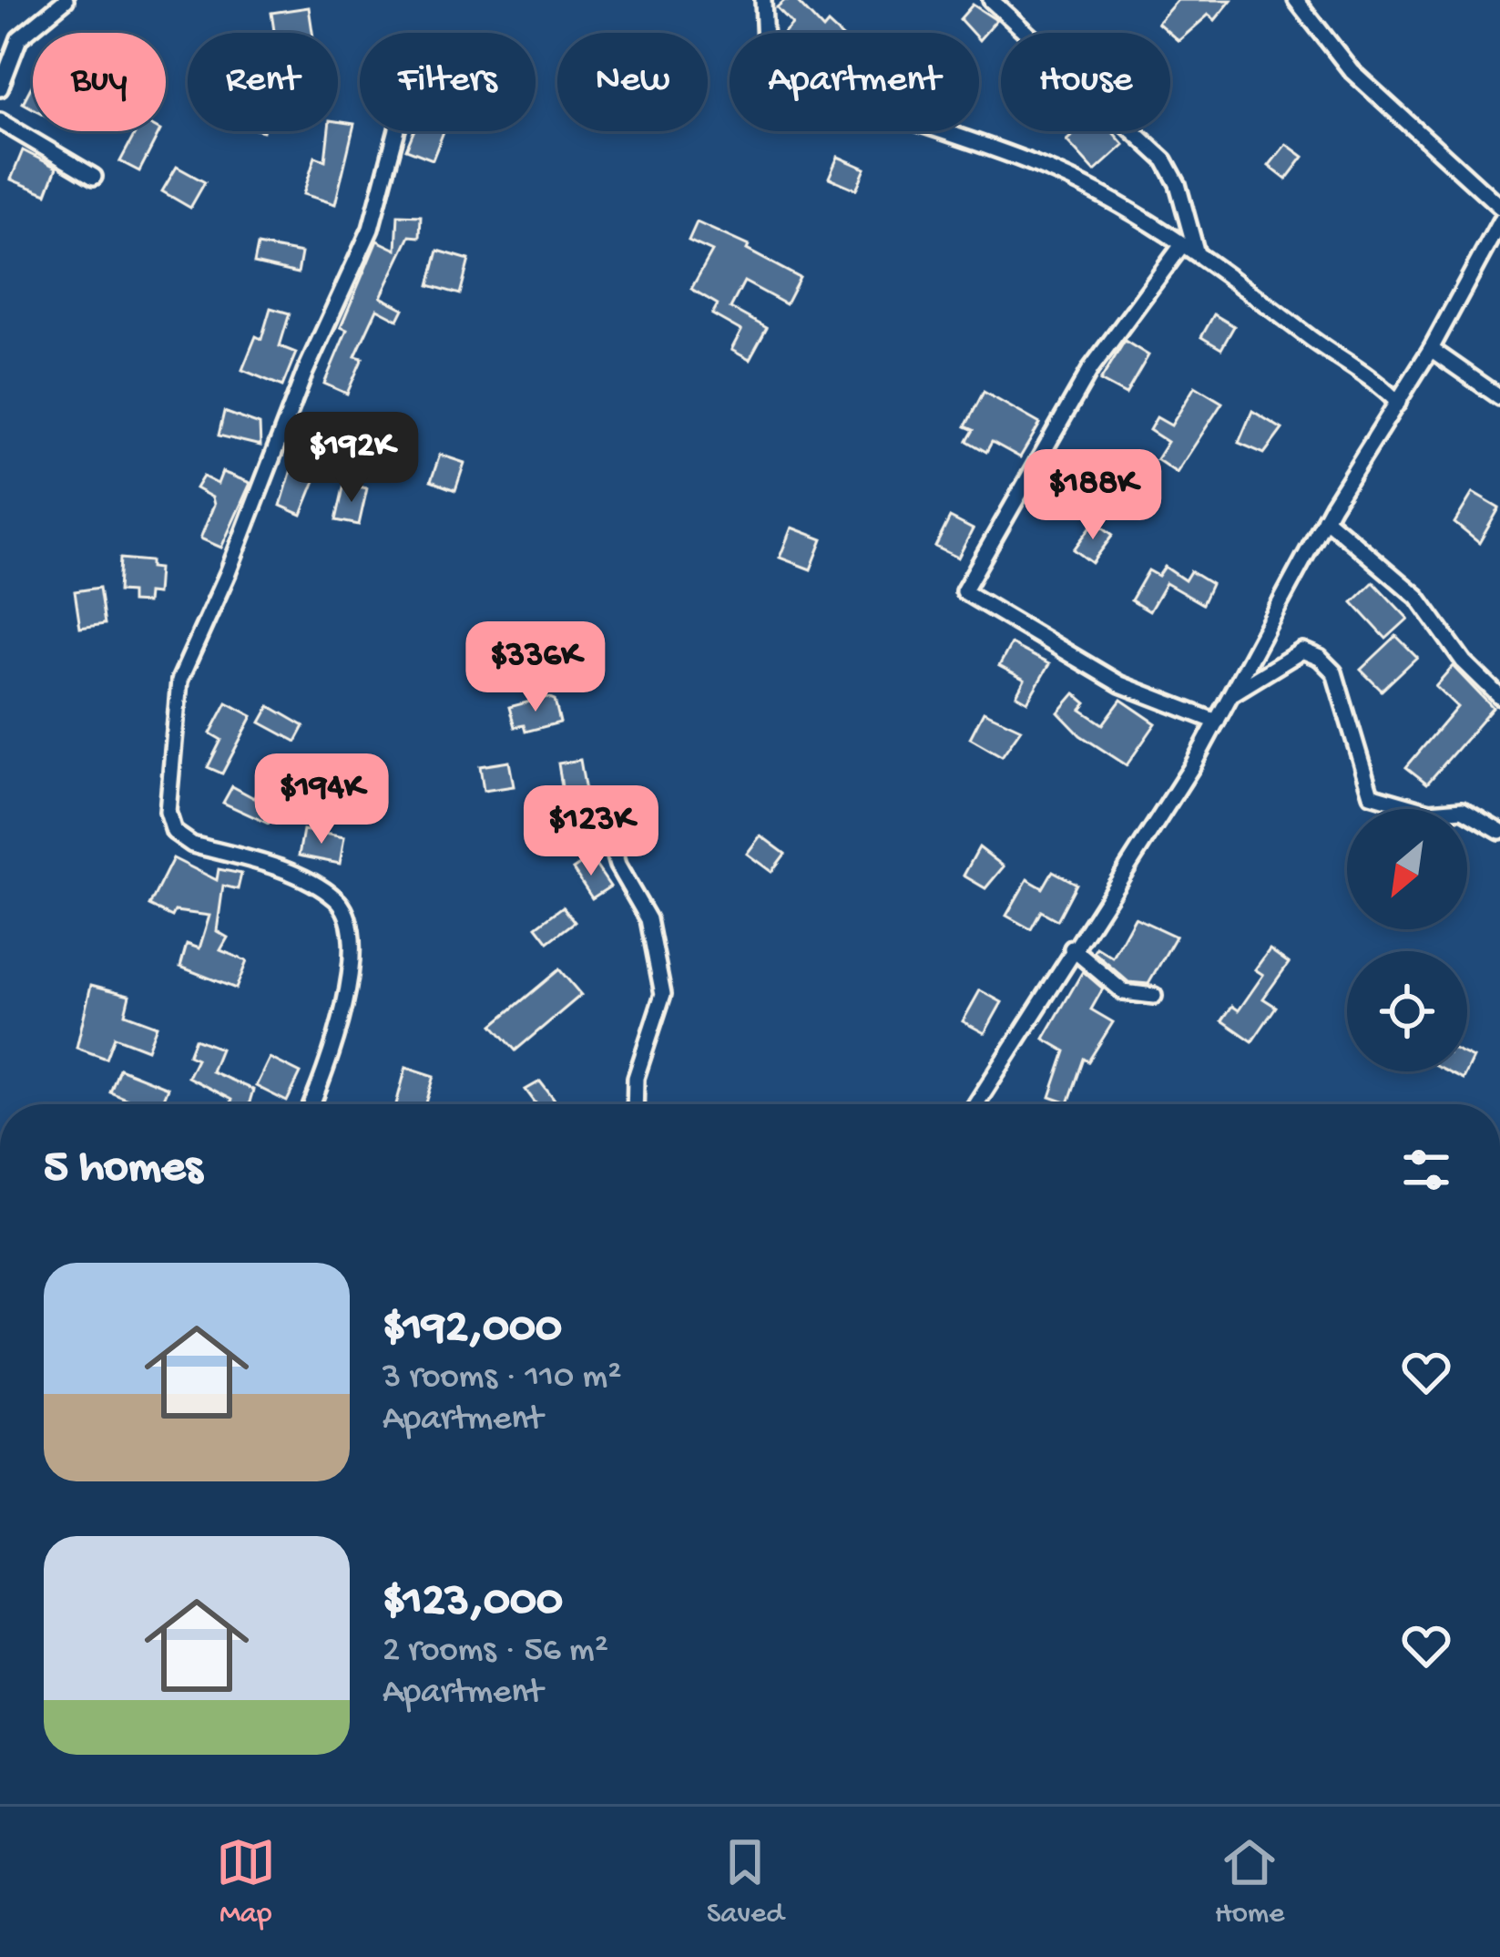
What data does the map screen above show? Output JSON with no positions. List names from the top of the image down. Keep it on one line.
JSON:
{"north":"bottom left","page":{"chip":["Buy","Rent","Filters","New","Apartment","House"],"price":["$192K","$188K","$336K","$194K","$123K"],"heading":"5 homes","list":[{"name":"$192,000","note":"3 rooms · 110 m² · Apartment"},{"name":"$123,000","note":"2 rooms · 56 m² · Apartment"}],"tabs":["Map","Saved","Home"]}}
